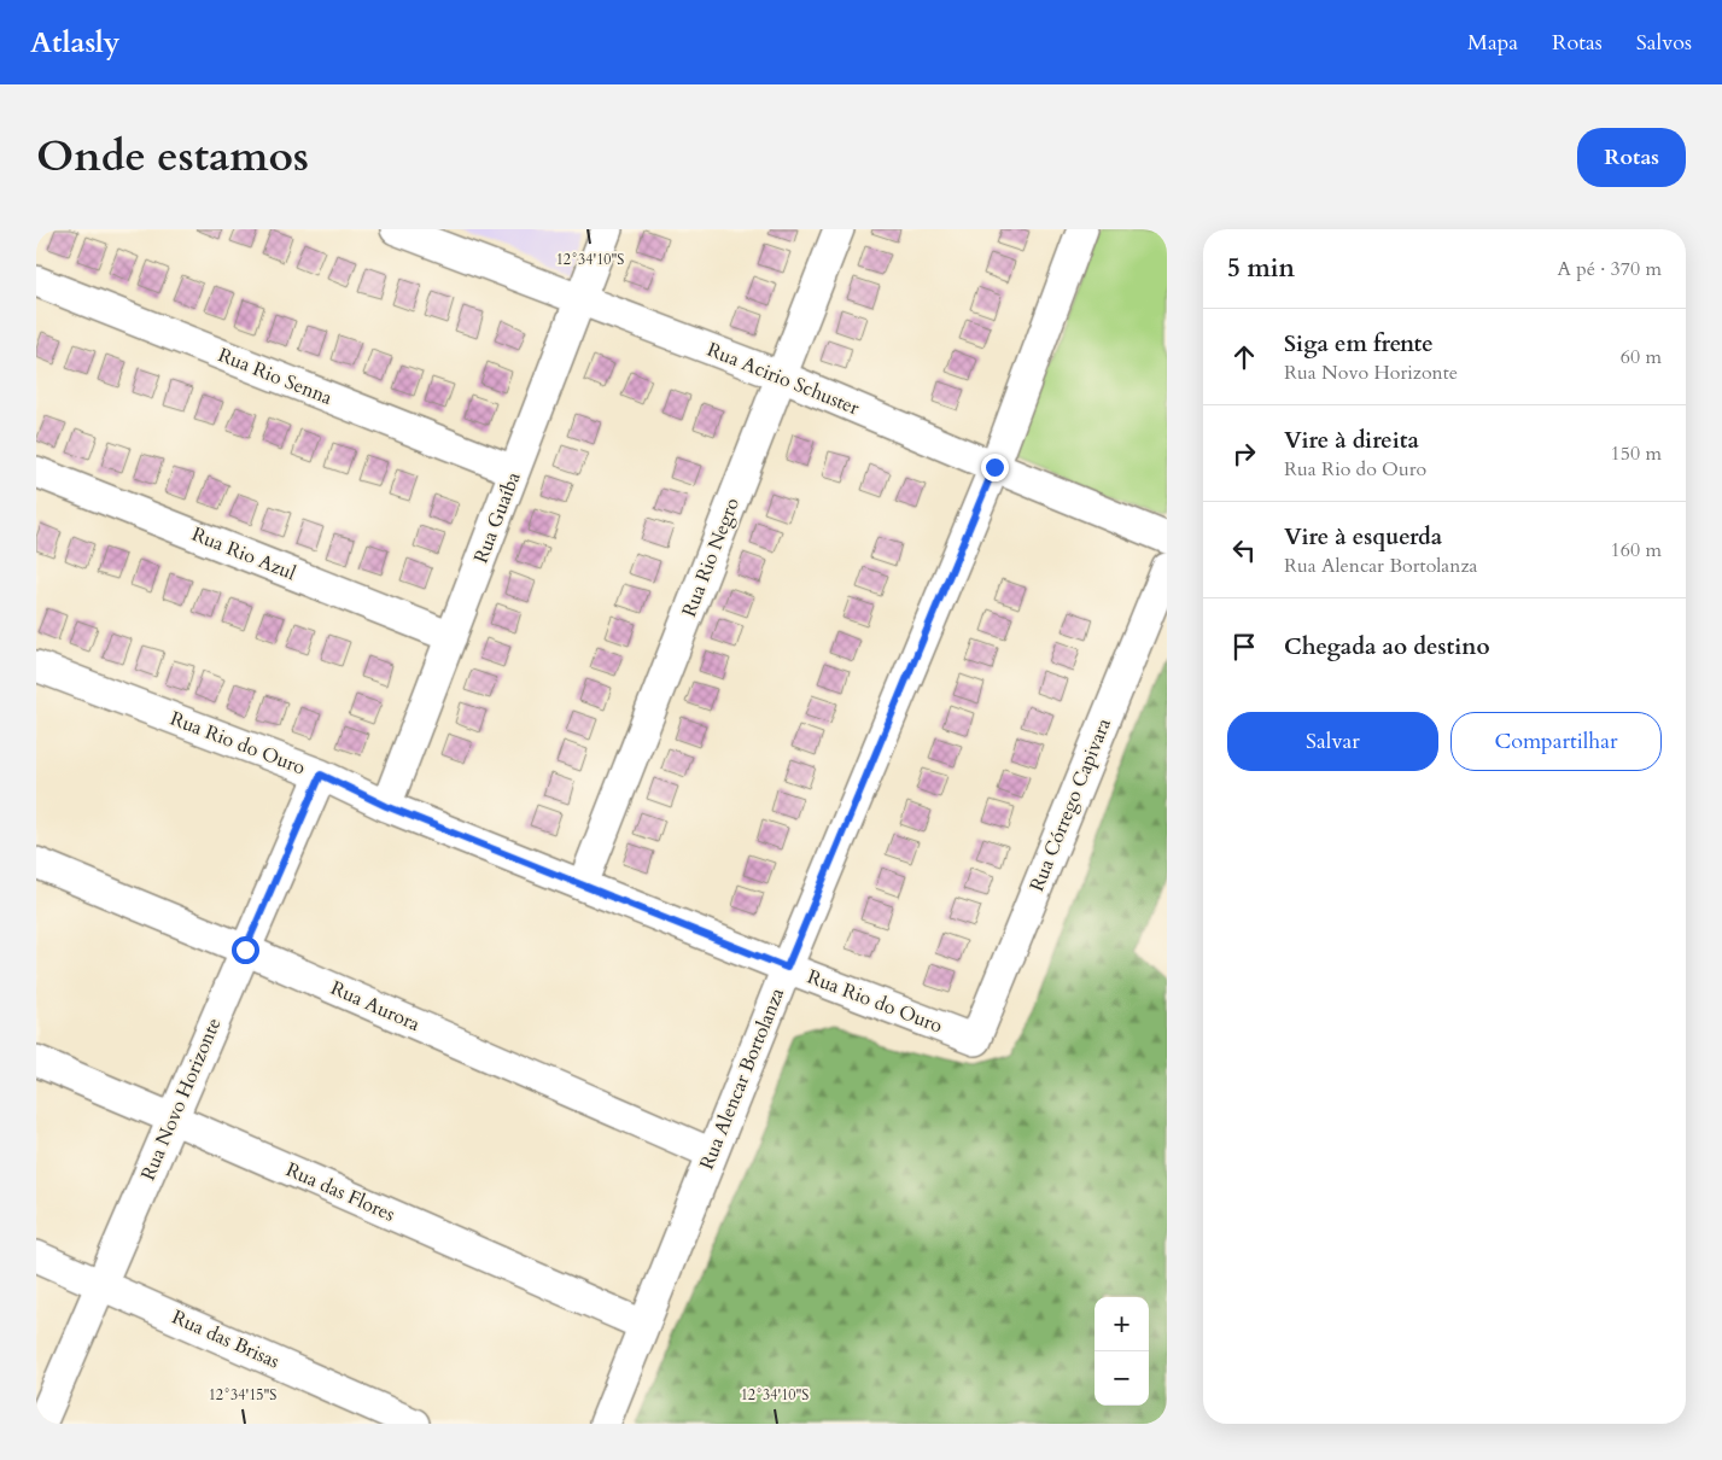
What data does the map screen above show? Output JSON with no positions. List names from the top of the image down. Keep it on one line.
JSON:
{"streets":{"street":["Rua Rio Senna","Rua Acirio Schuster","Rua Guaíba","Rua Rio Azul","Rua Rio Negro","Rua Rio do Ouro","Rua Córrego Capivara","Rua Aurora","Rua Alencar Bortolanza","Rua Novo Horizonte","Rua das Flores","Rua das Brisas"]},"crossings":[["Rua Rio Senna","Rua Guaíba"],["Rua Acirio Schuster","Rua Guaíba"],["Rua Acirio Schuster","Rua Rio Negro"],["Rua Acirio Schuster","Rua Alencar Bortolanza"],["Rua Guaíba","Rua Rio Azul"],["Rua Guaíba","Rua Rio do Ouro"],["Rua Rio Negro","Rua Rio do Ouro"],["Rua Rio do Ouro","Rua Córrego Capivara"],["Rua Rio do Ouro","Rua Alencar Bortolanza"],["Rua Rio do Ouro","Rua Novo Horizonte"],["Rua Aurora","Rua Alencar Bortolanza"],["Rua Aurora","Rua Novo Horizonte"],["Rua Alencar Bortolanza","Rua das Flores"],["Rua Novo Horizonte","Rua das Flores"],["Rua Novo Horizonte","Rua das Brisas"]],"page":{"header":"Atlasly","nav":["Mapa","Rotas","Salvos"],"title":"Onde estamos","buttons":["Rotas",["Salvar","Compartilhar"]],"heading":["5 min","A pé · 370 m"],"list":[["Siga em frente","Rua Novo Horizonte","60 m"],["Vire à direita","Rua Rio do Ouro","150 m"],["Vire à esquerda","Rua Alencar Bortolanza","160 m"],"Chegada ao destino"],"map_buttons":["+","−"]},"coordinates":["12°34'10\"S","12°34'15\"S"]}
